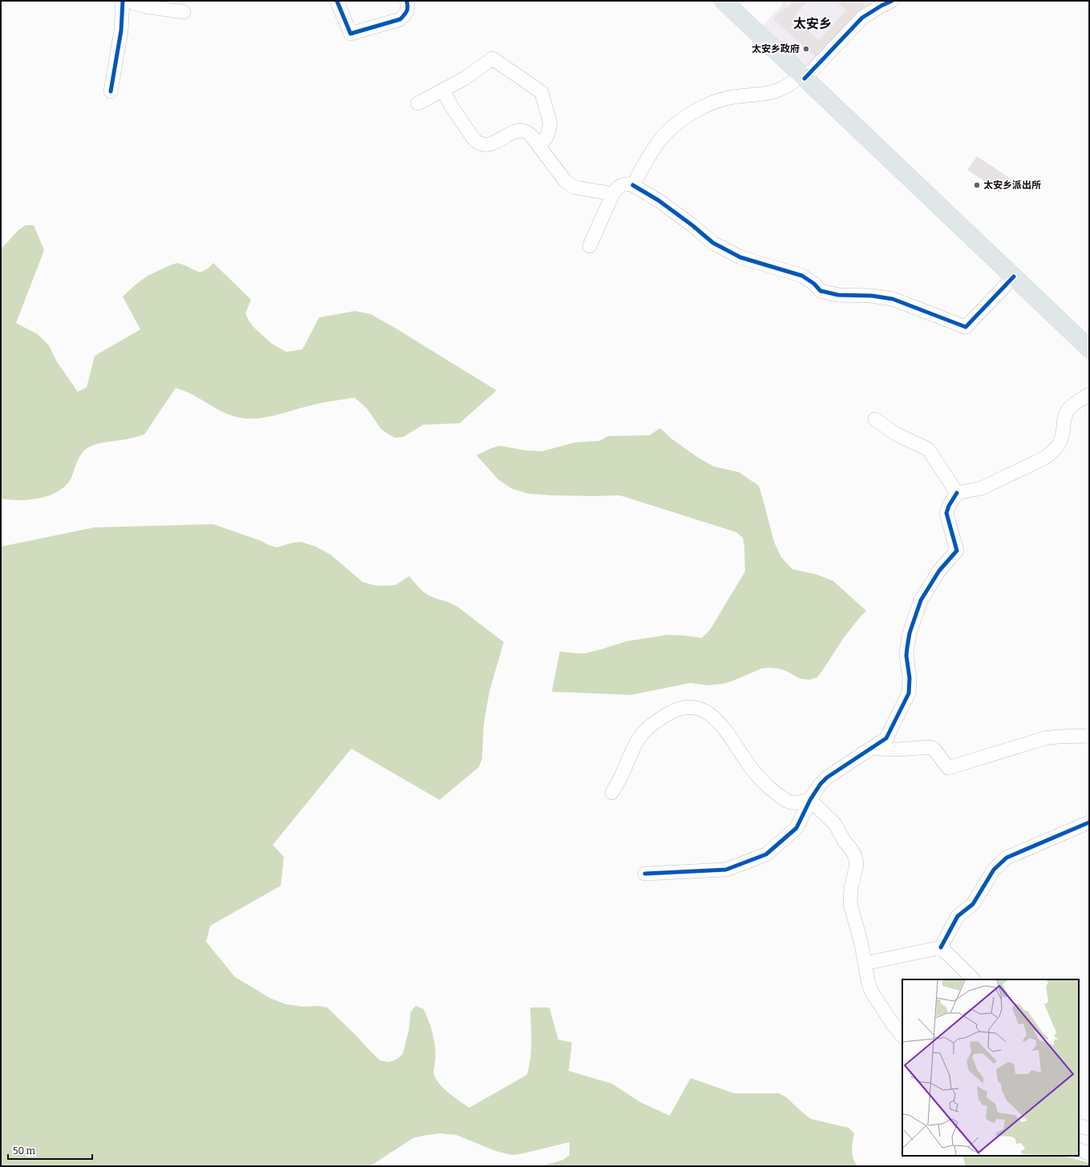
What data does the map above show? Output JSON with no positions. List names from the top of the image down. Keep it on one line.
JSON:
{"districts":["太安乡"],"places":["太安乡政府","太安乡派出所"],"scale_bar":"50 m"}
